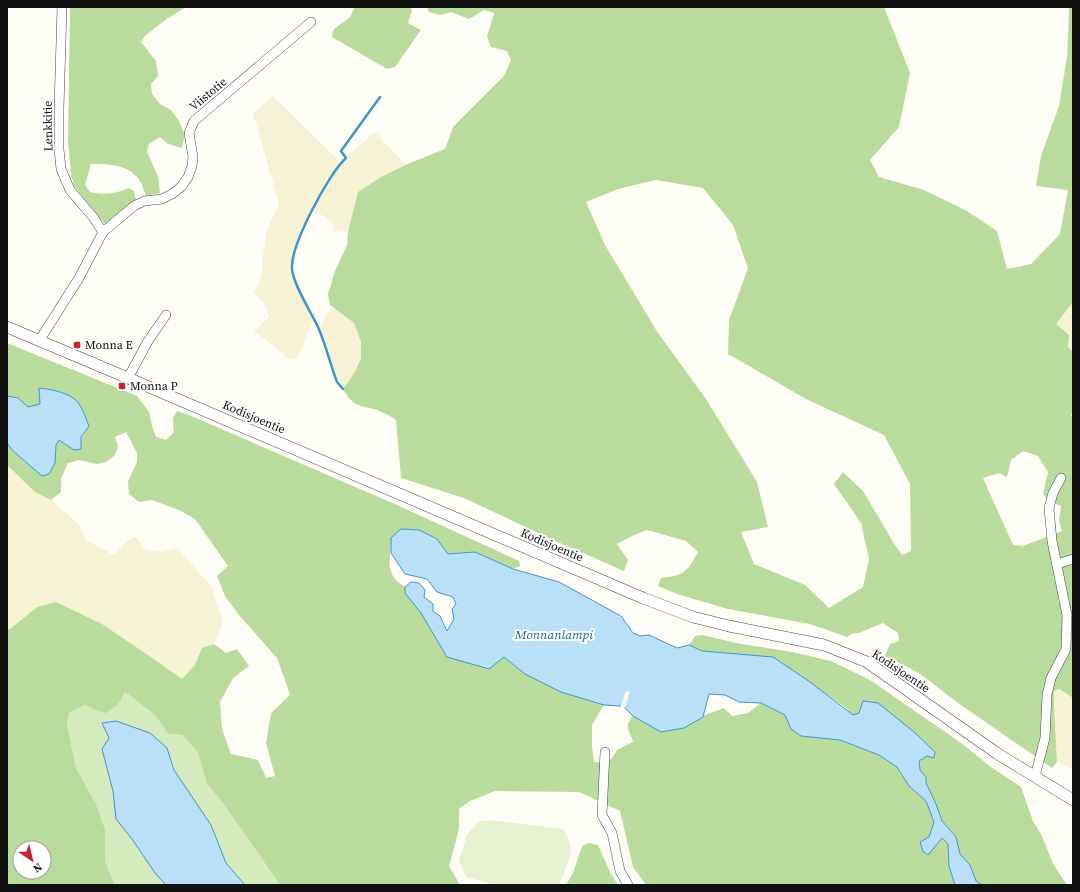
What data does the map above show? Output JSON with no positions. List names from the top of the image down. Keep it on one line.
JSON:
{"streets":{"street":["Viistotie","Lenkkitie","Kodisjoentie"]},"crossings":[["Viistotie","Lenkkitie"],["Viistotie","Kodisjoentie"]],"water":["Monnanlampi"],"places":{"transit":["Monna E","Monna P"]},"north":"bottom right"}
